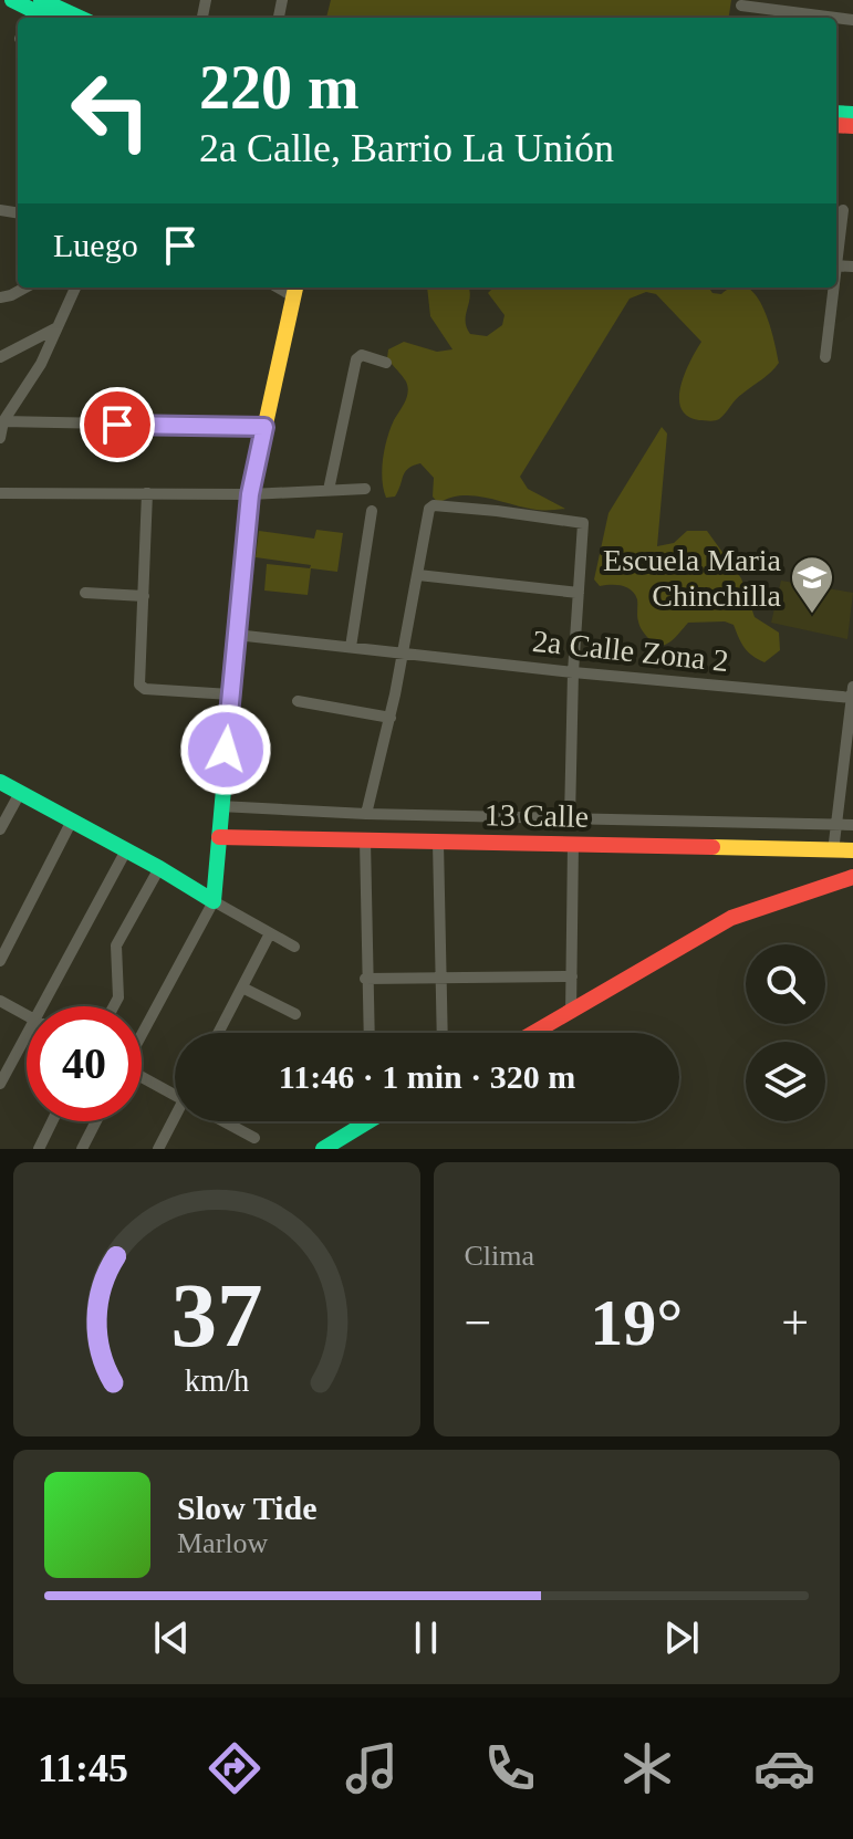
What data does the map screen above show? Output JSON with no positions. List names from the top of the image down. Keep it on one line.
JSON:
{"streets":{"street":["2a Calle Zona 2","13 Calle"]},"places":{"school or university":["Escuela Maria Chinchilla"]},"page":{"turn":["220 m","2a Calle, Barrio La Unión"],"then":"Luego","limit":"40","trip":"11:46 · 1 min · 320 m","tile":"Clima","heat":["−","19°","+"],"song":["Slow Tide","Marlow"],"tabs":"11:45","gauge":["37","km/h"]}}
